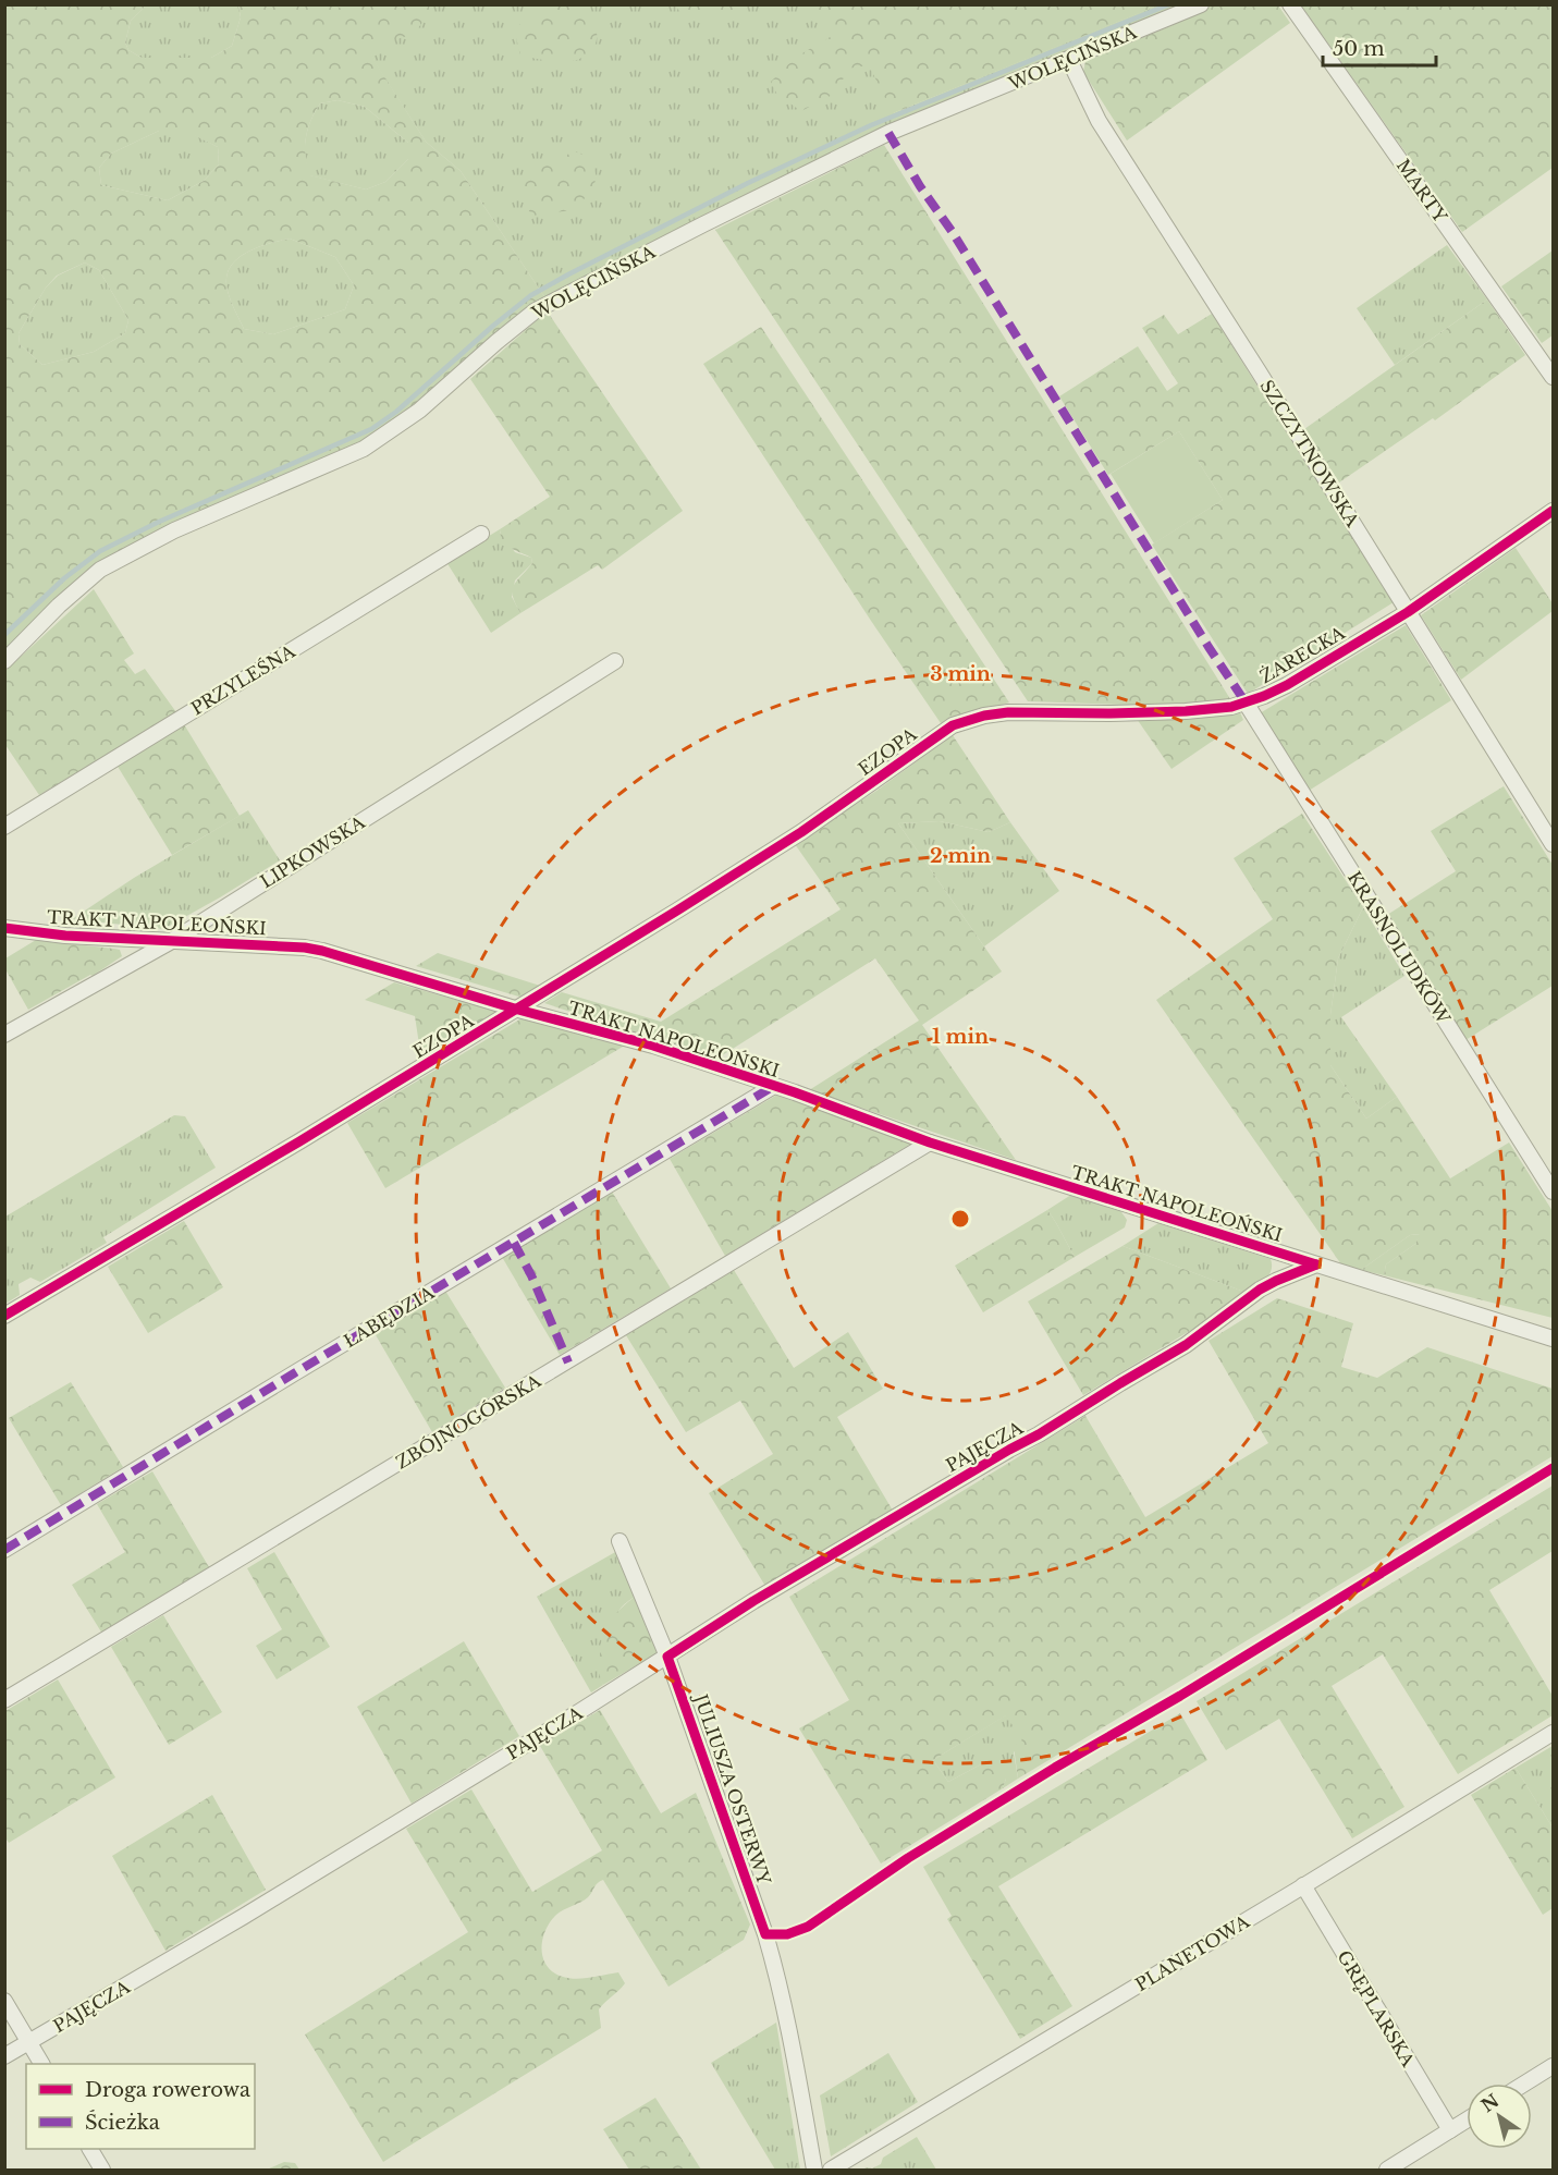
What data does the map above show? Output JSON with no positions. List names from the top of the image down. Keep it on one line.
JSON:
{"streets":{"street":["WOLĘCIŃSKA","MARTY","SZCZYTNOWSKA","ŻARECKA","PRZYLEŚNA","EZOPA","LIPKOWSKA","TRAKT NAPOLEOŃSKI","KRASNOLUDKÓW","ŁABĘDZIA","ZBÓJNOGÓRSKA","PAJĘCZA","JULIUSZA OSTERWY","PLANETOWA","GRĘPLARSKA"]},"crossings":[["WOLĘCIŃSKA","SZCZYTNOWSKA"],["SZCZYTNOWSKA","ŻARECKA"],["ŻARECKA","EZOPA"],["ŻARECKA","KRASNOLUDKÓW"],["EZOPA","TRAKT NAPOLEOŃSKI"],["LIPKOWSKA","TRAKT NAPOLEOŃSKI"],["TRAKT NAPOLEOŃSKI","ŁABĘDZIA"],["TRAKT NAPOLEOŃSKI","ZBÓJNOGÓRSKA"],["TRAKT NAPOLEOŃSKI","PAJĘCZA"],["PAJĘCZA","JULIUSZA OSTERWY"],["PLANETOWA","GRĘPLARSKA"]],"legend":["Droga rowerowa","Ścieżka"],"scale_bar":"50 m","north":"top left","rings":["3 min","2 min","1 min"]}
